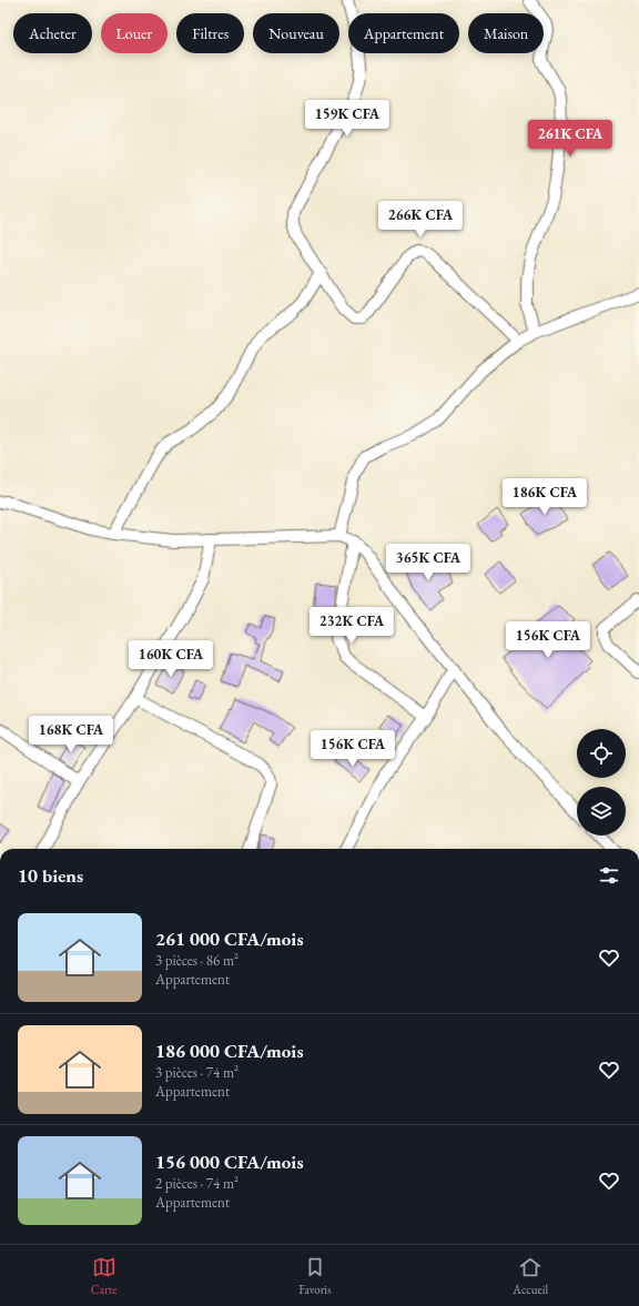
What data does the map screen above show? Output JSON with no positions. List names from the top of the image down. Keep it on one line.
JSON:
{"page":{"chip":["Acheter","Louer","Filtres","Nouveau","Appartement","Maison"],"price":["159K CFA","261K CFA","266K CFA","186K CFA","365K CFA","232K CFA","156K CFA","160K CFA","168K CFA","156K CFA"],"heading":"10 biens","list":[{"name":"261 000 CFA/mois","note":"3 pièces · 86 m² · Appartement"},{"name":"186 000 CFA/mois","note":"3 pièces · 74 m² · Appartement"},{"name":"156 000 CFA/mois","note":"2 pièces · 74 m² · Appartement"}],"tabs":["Carte","Favoris","Accueil"]}}
